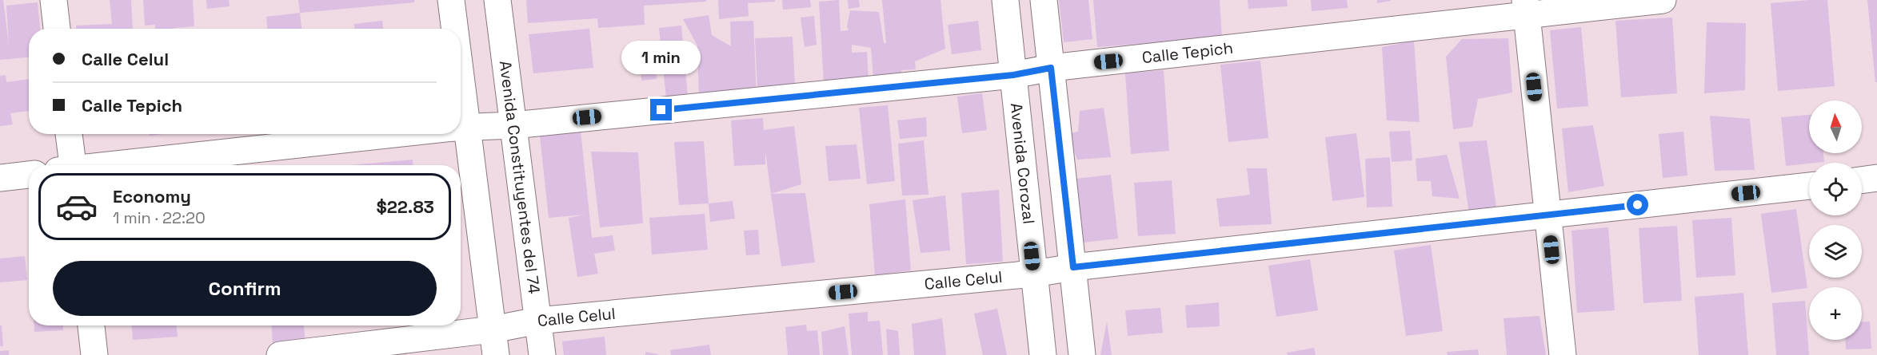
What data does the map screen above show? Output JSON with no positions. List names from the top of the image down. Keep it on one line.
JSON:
{"streets":{"street":["Calle Tepich","Avenida Corozal","Avenida Constituyentes del 74","Calle Celul"]},"crossings":[["Calle Tepich","Avenida Corozal"],["Calle Tepich","Avenida Constituyentes del 74"],["Avenida Corozal","Calle Celul"],["Avenida Constituyentes del 74","Calle Celul"]],"north":"top","page":{"banner":["Calle Celul","Calle Tepich"],"bubble":"1 min","map_buttons":"+","list":[{"name":"Economy","note":"1 min · 22:20","value":"$22.83"}],"buttons":"Confirm"}}
